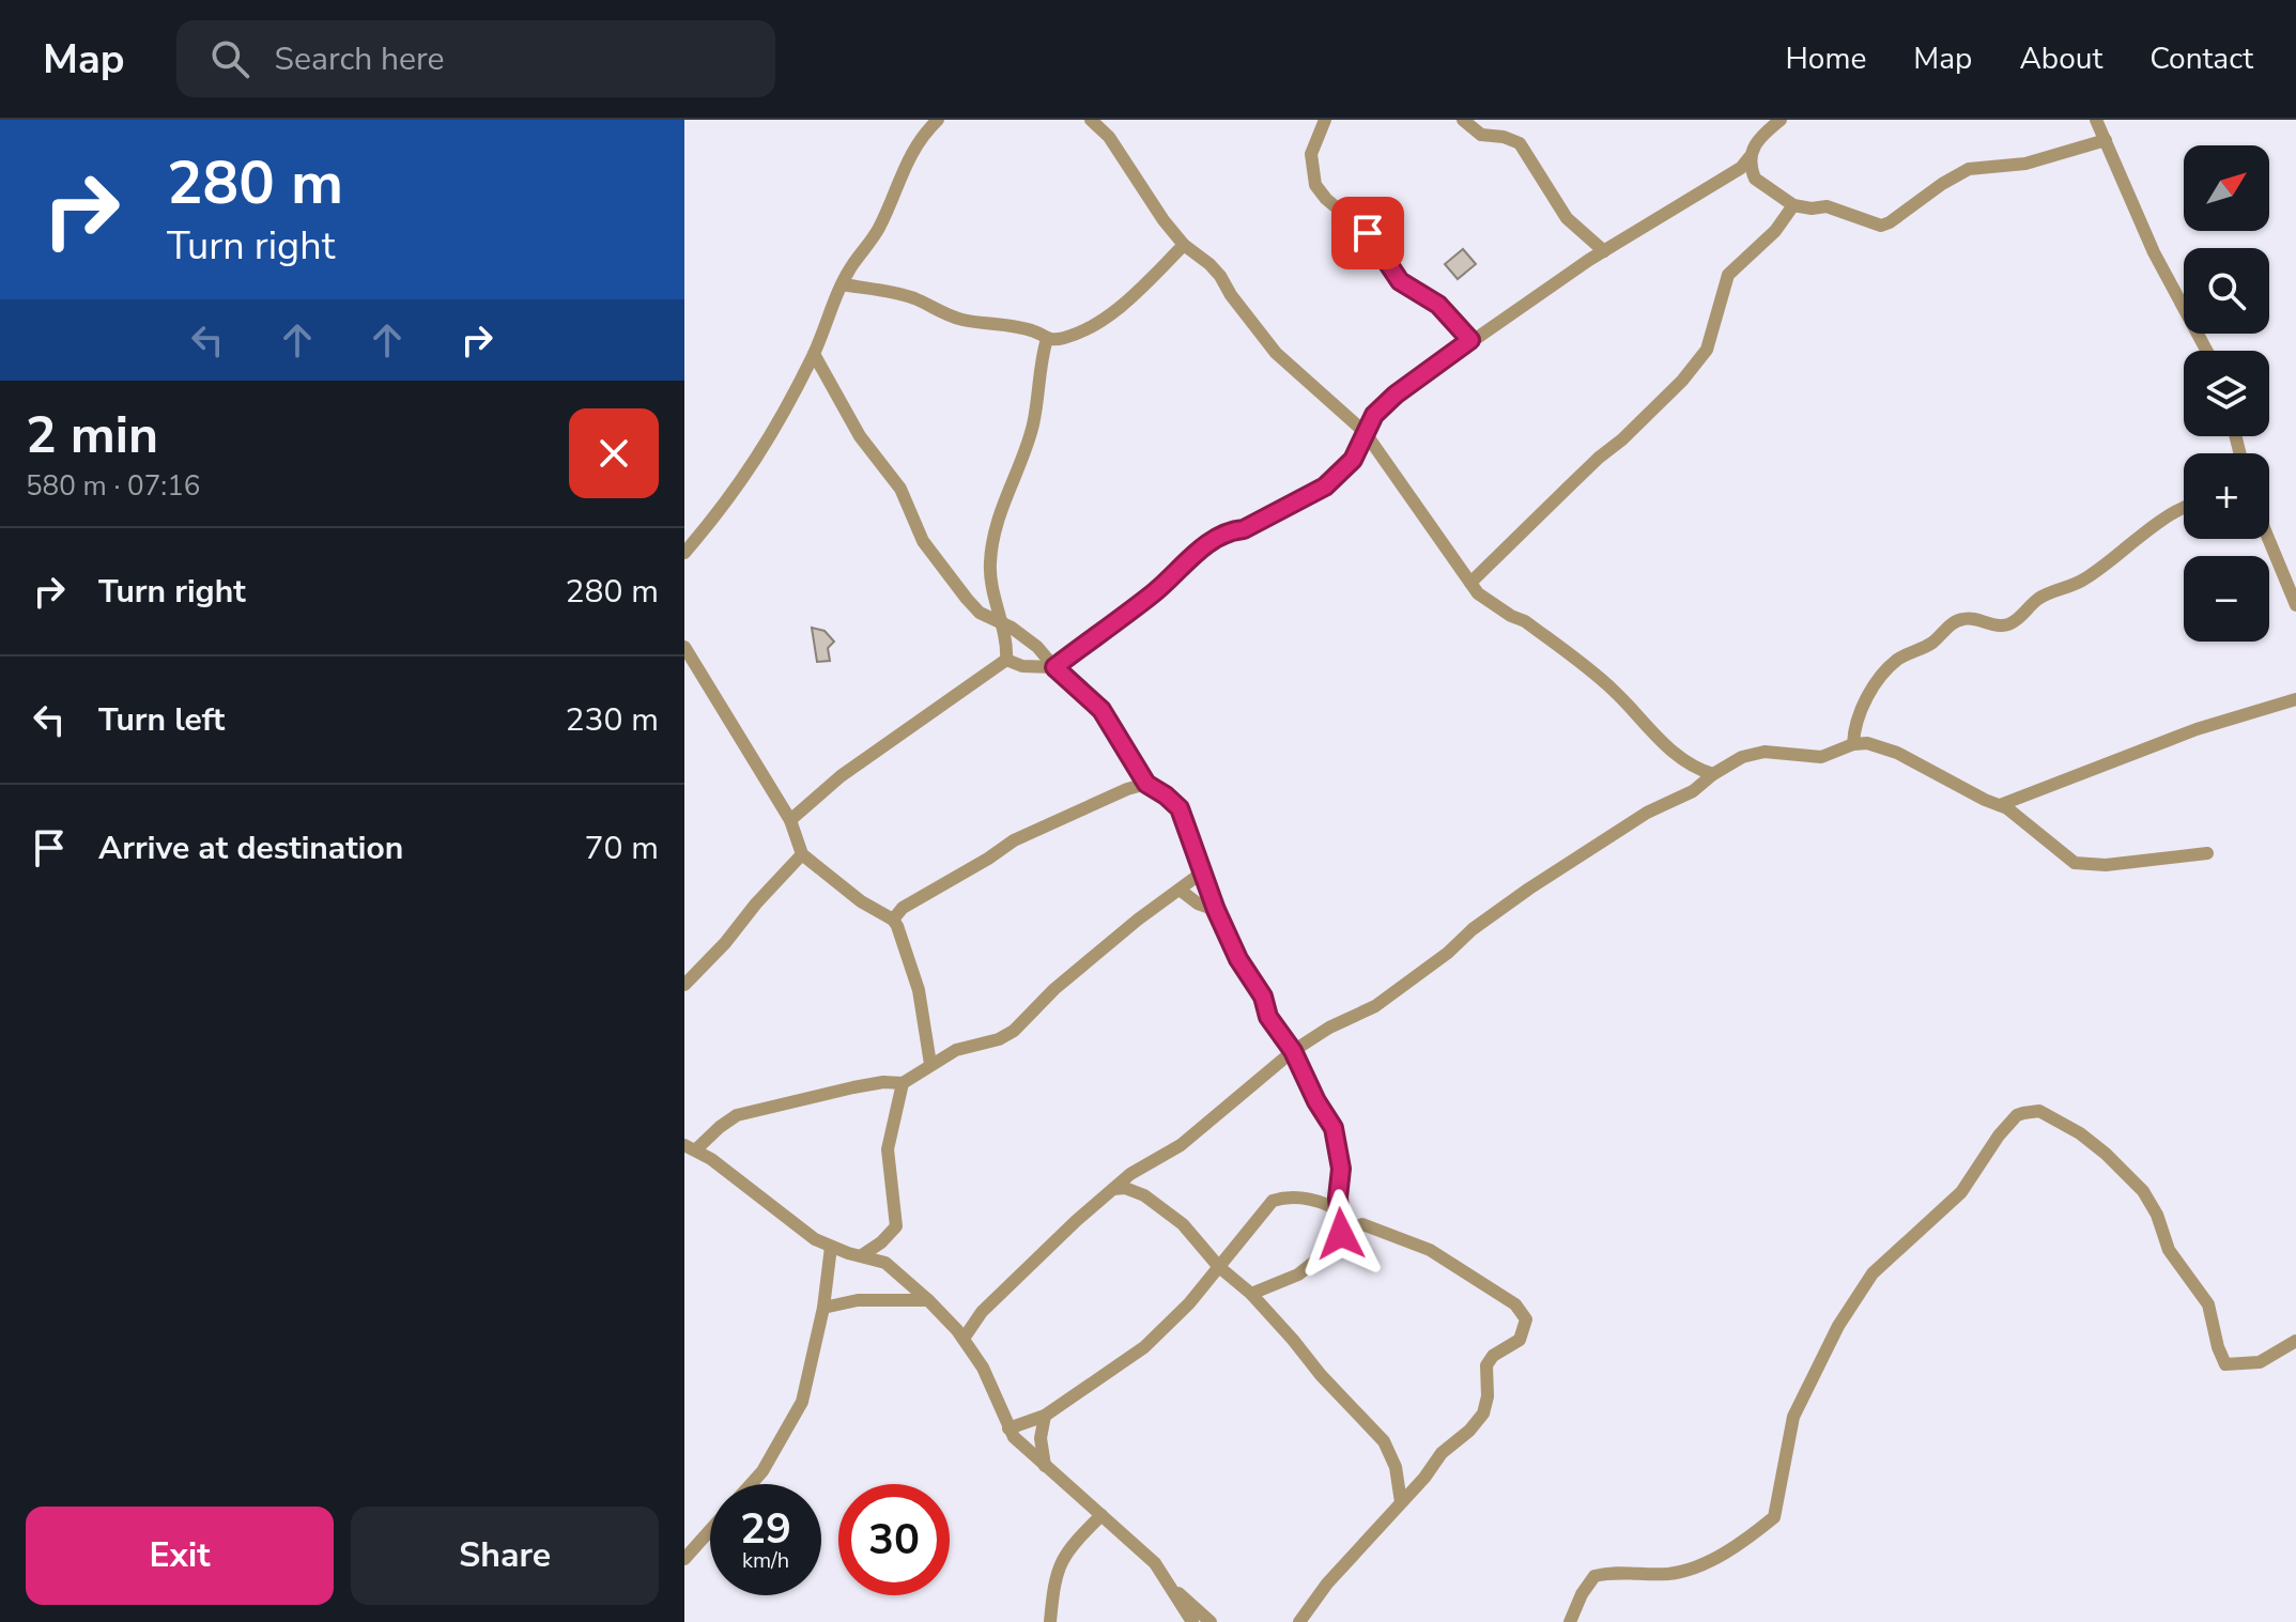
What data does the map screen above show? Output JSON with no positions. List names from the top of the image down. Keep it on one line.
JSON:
{"north":"top right","page":{"header":"Map","search":"Search here","nav":["Home","Map","About","Contact"],"turn":["280 m","Turn right"],"map_buttons":["+","−"],"heading":["2 min","580 m · 07:16"],"list":[{"name":"Turn right","value":"280 m"},{"name":"Turn left","value":"230 m"},{"name":"Arrive at destination","value":"70 m"}],"speed":"29 km/h","limit":"30","buttons":["Exit","Share"]}}
